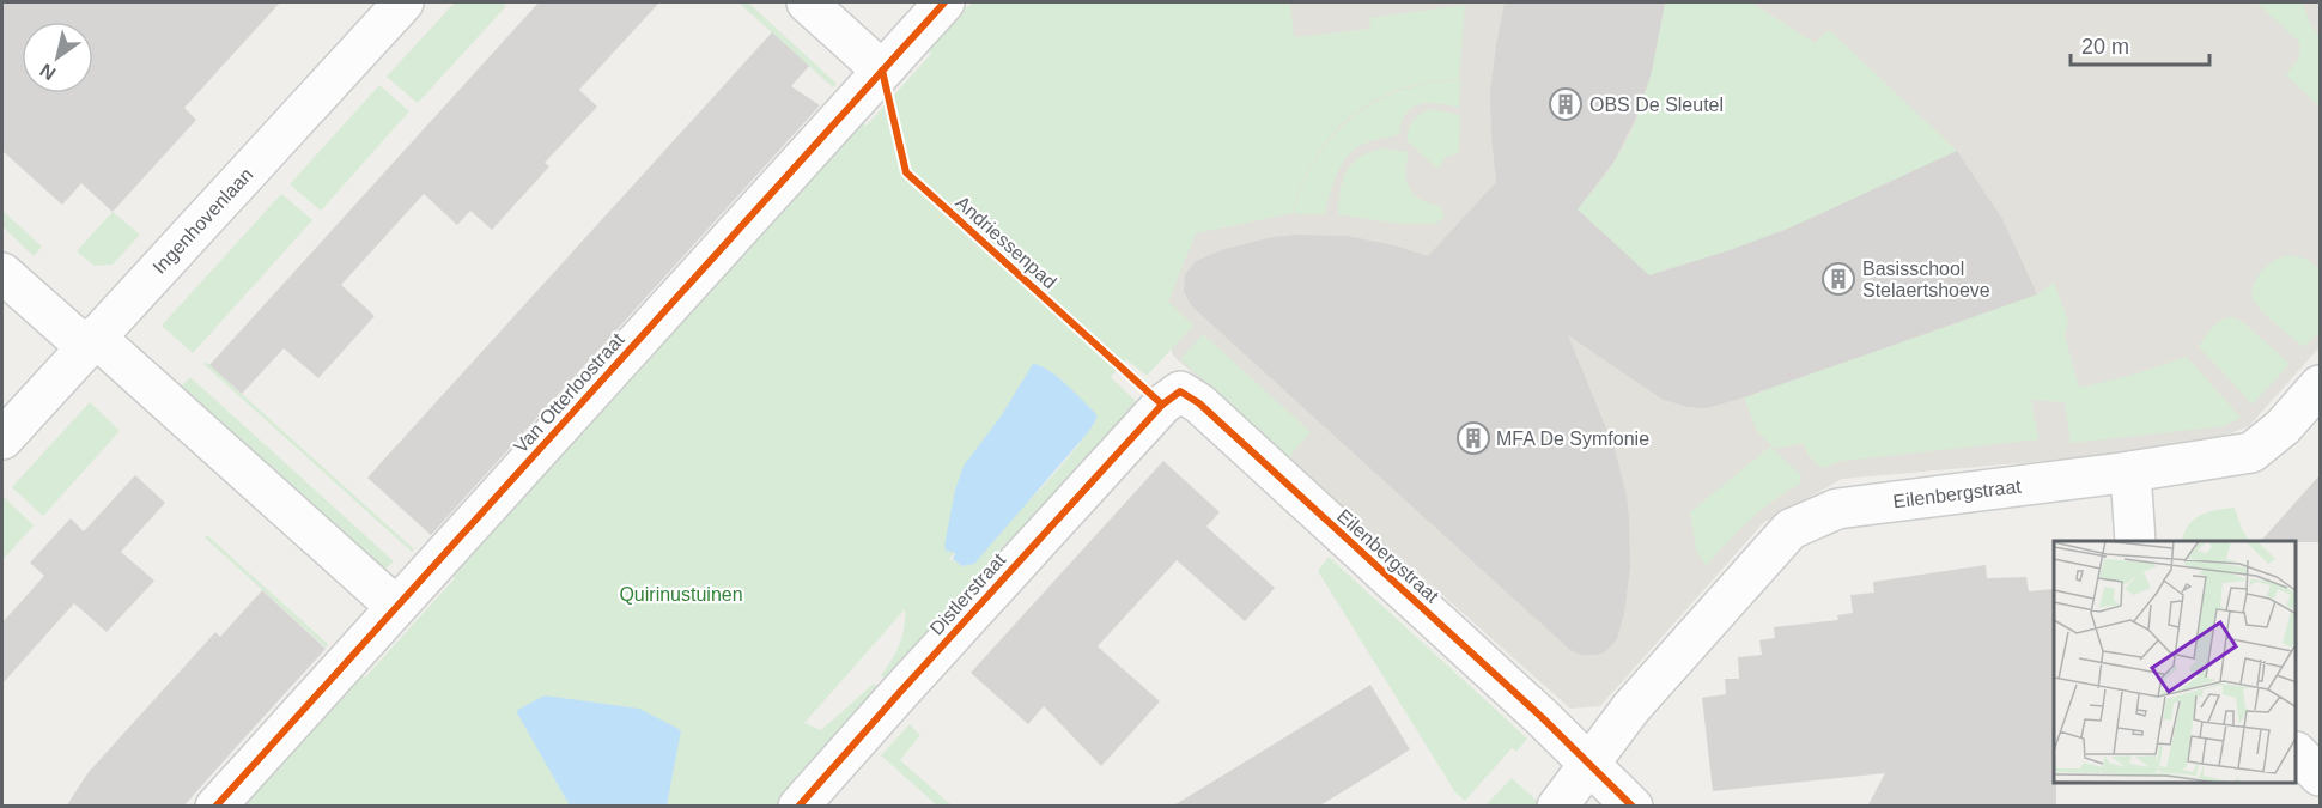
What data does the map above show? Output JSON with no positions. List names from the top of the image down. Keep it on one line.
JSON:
{"streets":{"street":["Ingenhovenlaan","Van Otterloostraat","Eilenbergstraat","Distlerstraat"],"cycle path":["Andriessenpad"]},"crossings":[["Eilenbergstraat","Distlerstraat"]],"parks":["Quirinustuinen"],"places":{"building":["OBS De Sleutel","Basisschool Stelaertshoeve","MFA De Symfonie"]},"scale_bar":"20 m","north":"bottom left"}
